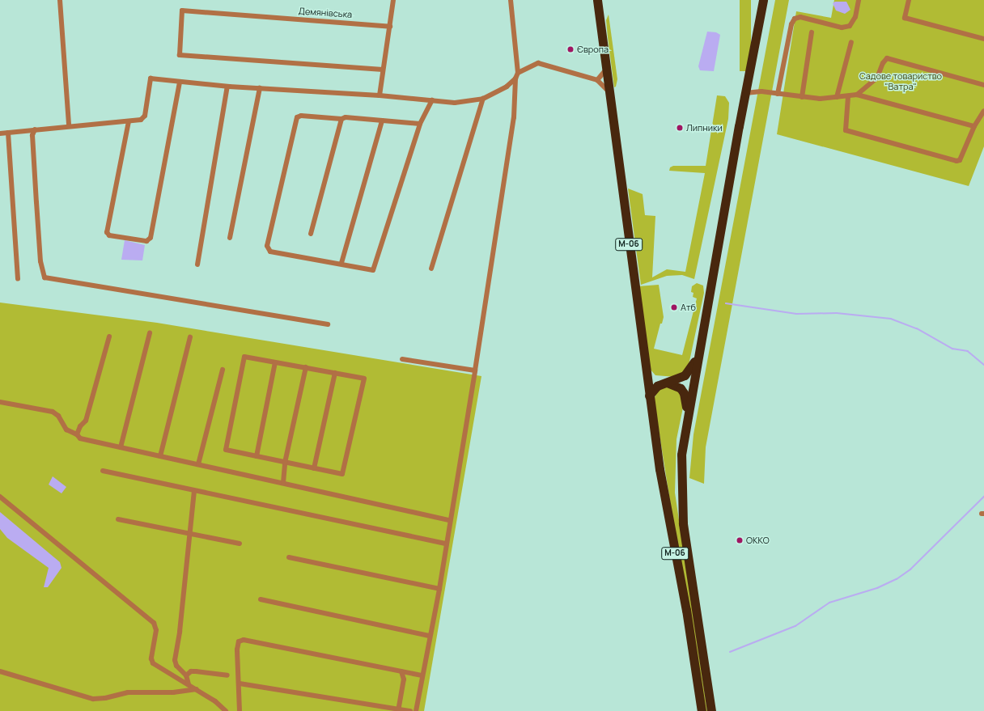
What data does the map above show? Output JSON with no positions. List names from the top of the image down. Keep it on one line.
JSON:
{"streets":{"highway":["М-06"],"street":["Демянівська"]},"parks":["Садове товариство \"Ватра\""],"places":["Європа","Липники","Атб","OKKO"]}
